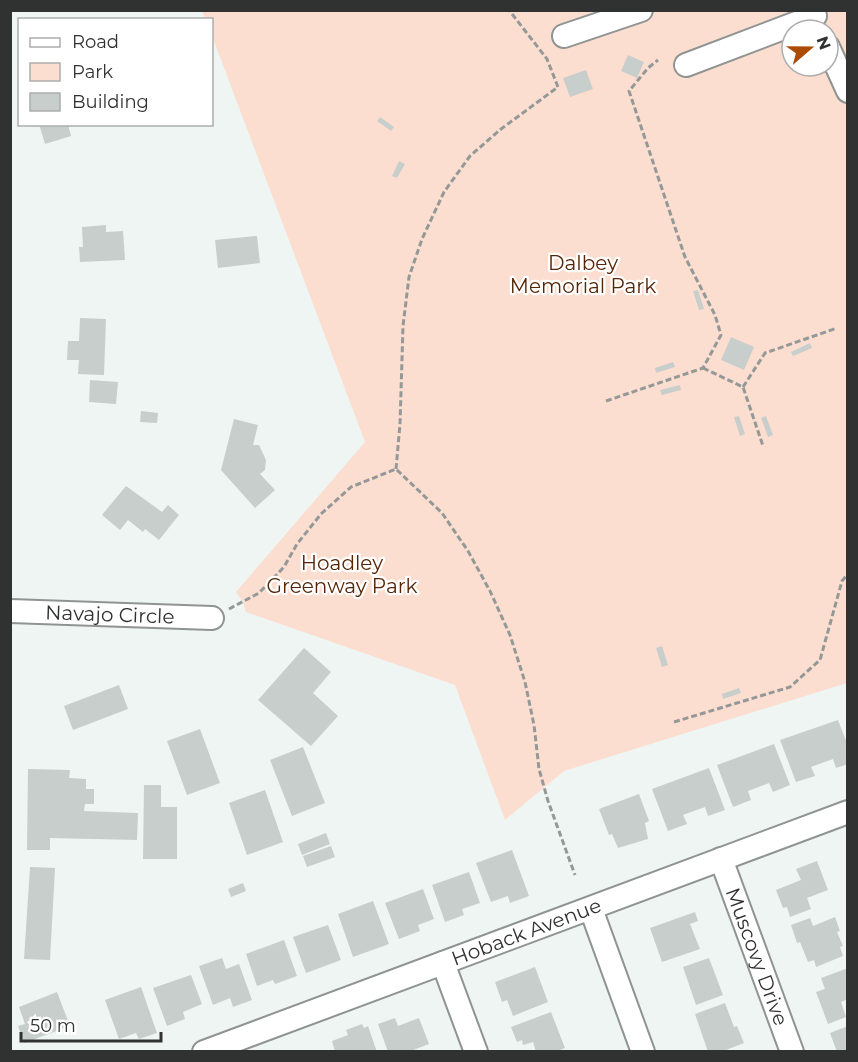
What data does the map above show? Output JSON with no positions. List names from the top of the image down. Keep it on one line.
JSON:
{"streets":{"street":["Navajo Circle","Hoback Avenue","Muscovy Drive"]},"crossings":[["Hoback Avenue","Muscovy Drive"]],"parks":["Dalbey Memorial Park","Hoadley Greenway Park"],"legend":["Road","Park","Building"],"scale_bar":"50 m","north":"right"}
